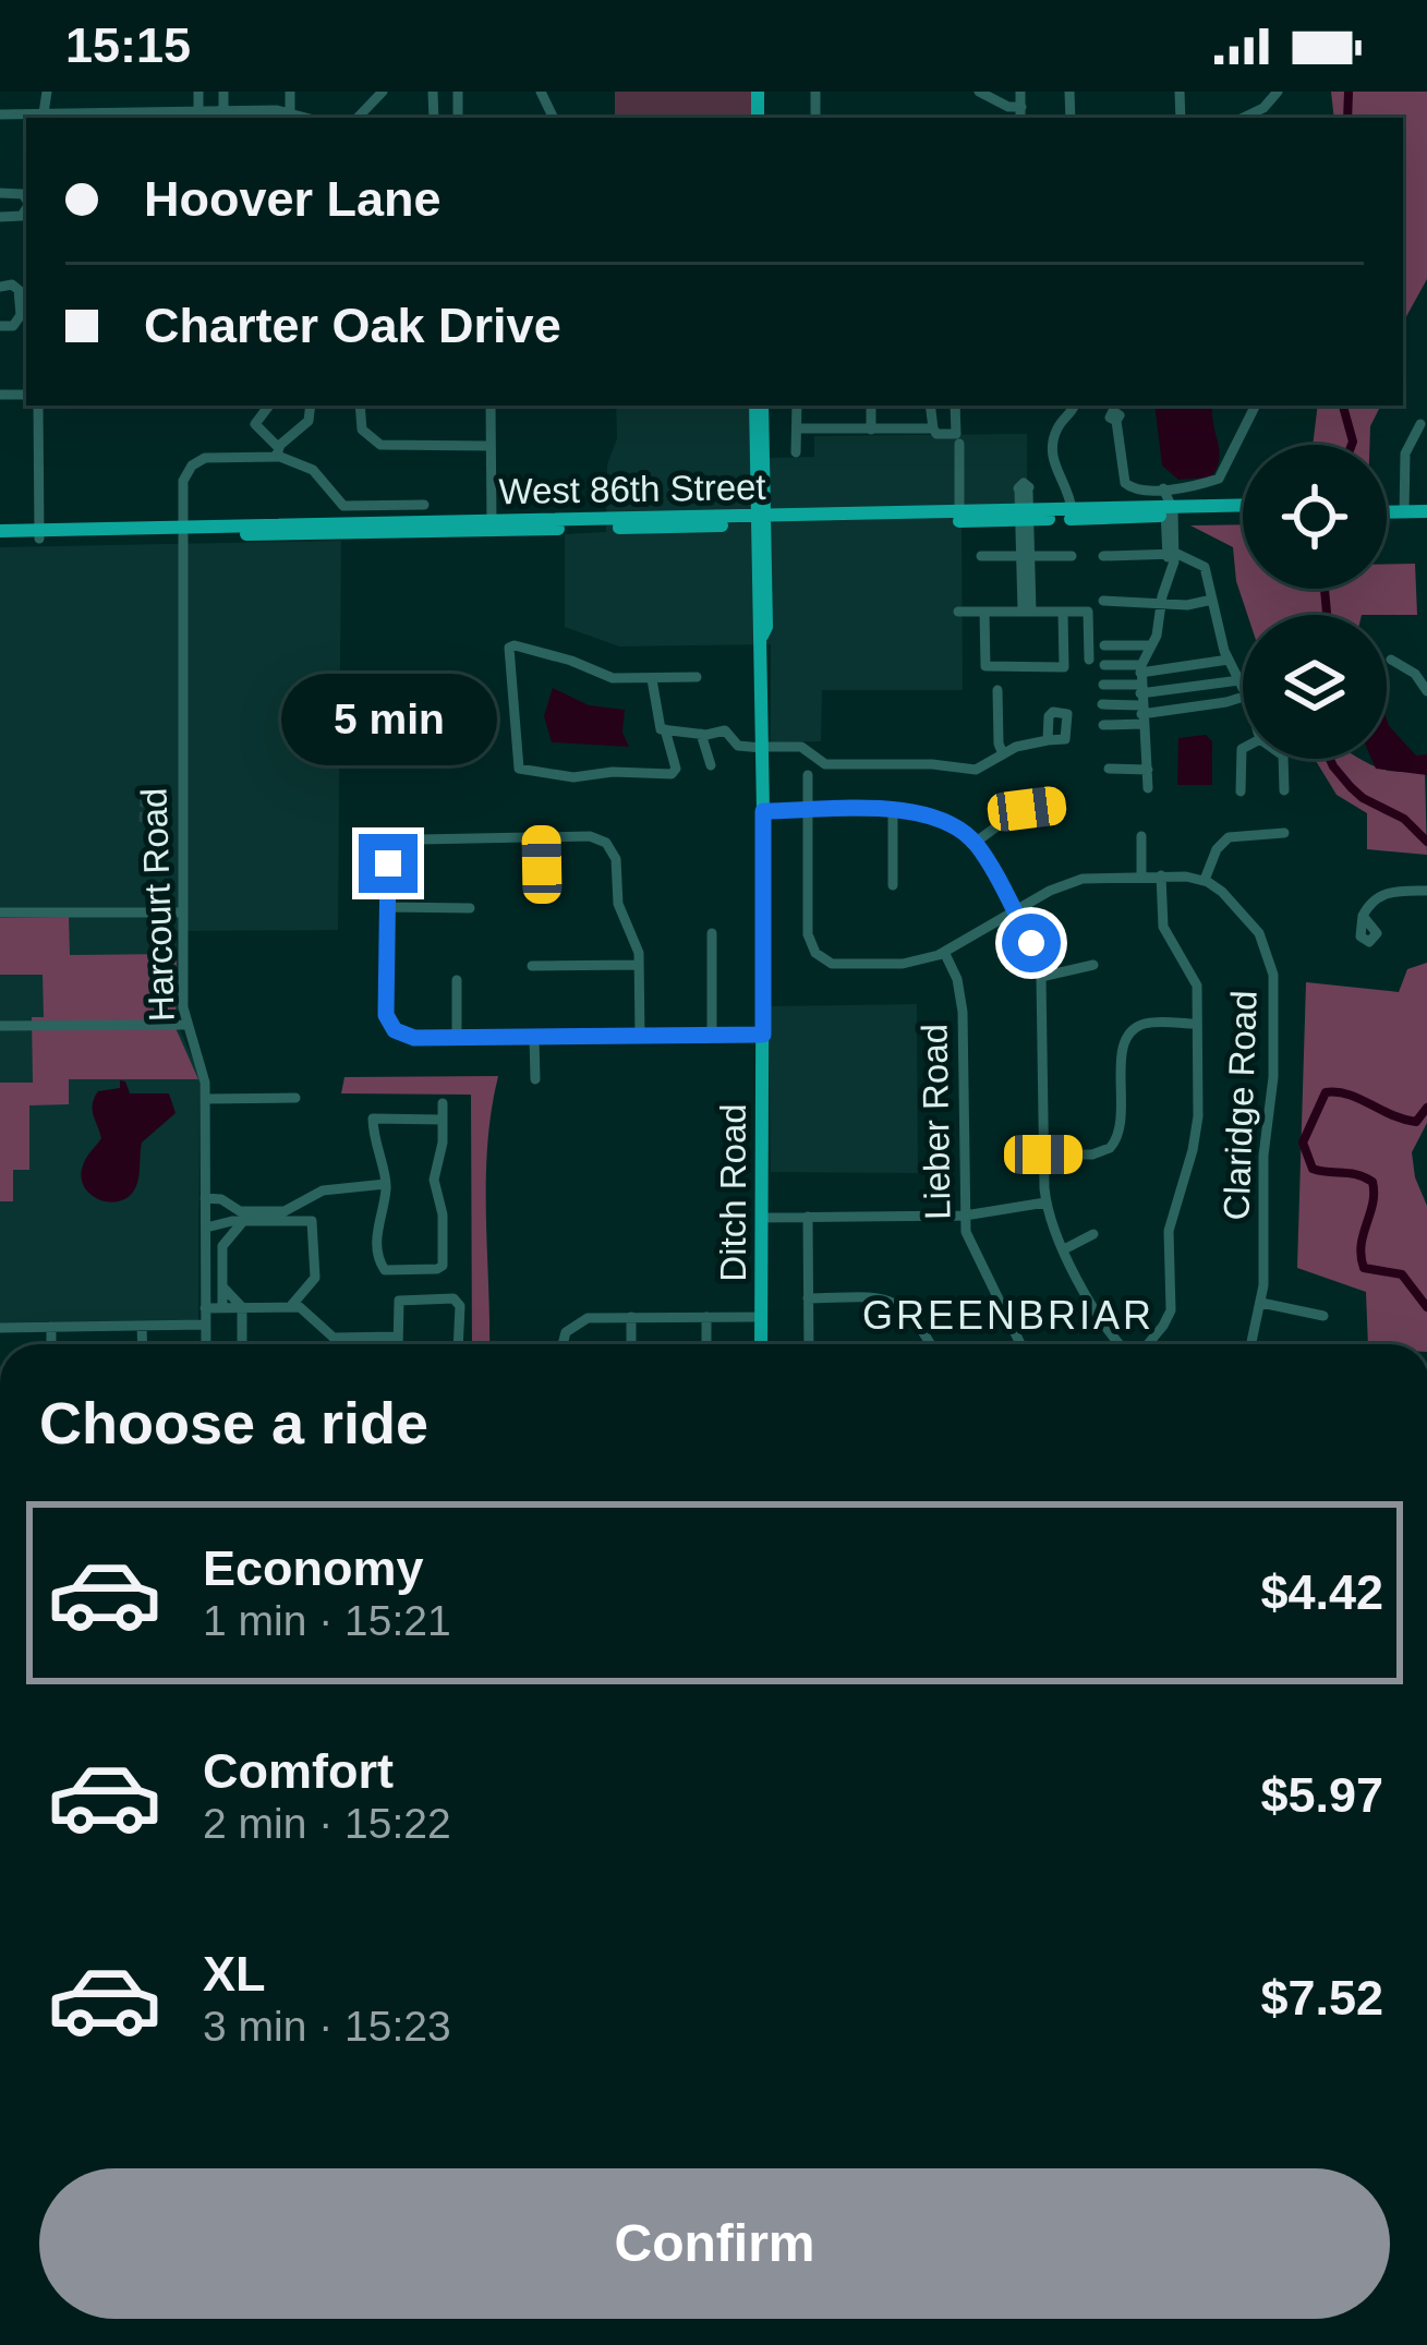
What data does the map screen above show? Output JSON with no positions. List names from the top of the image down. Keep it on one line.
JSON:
{"streets":{"main road":["West 86th Street","Ditch Road"],"street":["Harcourt Road","Claridge Road","Lieber Road"]},"crossings":[["West 86th Street","Harcourt Road"],["West 86th Street","Ditch Road"]],"districts":["GREENBRIAR"],"page":{"status":"15:15","banner":["Hoover Lane","Charter Oak Drive"],"bubble":"5 min","heading":"Choose a ride","list":[{"name":"Economy","note":"1 min · 15:21","value":"$4.42"},{"name":"Comfort","note":"2 min · 15:22","value":"$5.97"},{"name":"XL","note":"3 min · 15:23","value":"$7.52"}],"buttons":"Confirm"}}
